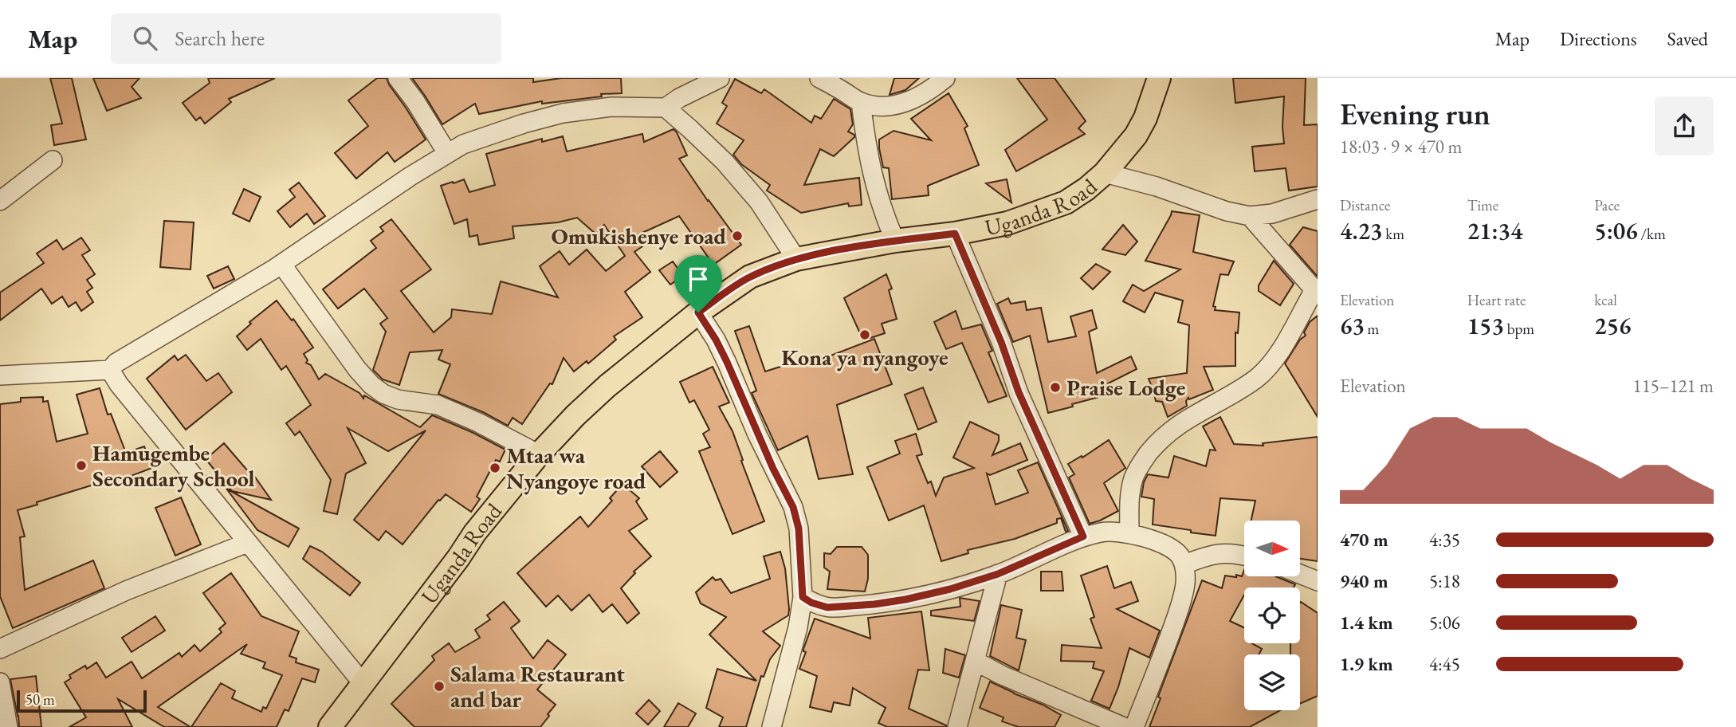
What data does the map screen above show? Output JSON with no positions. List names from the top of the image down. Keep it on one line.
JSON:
{"streets":{"main road":["Uganda Road"]},"places":["Omukishenye road","Kona ya nyangoye","Praise Lodge","Hamugembe Secondary School","Mtaa wa Nyangoye road","Salama Restaurant and bar"],"scale_bar":"50 m","north":"right","page":{"header":"Map","search":"Search here","nav":["Map","Directions","Saved"],"heading":["Evening run","18:03 · 9 × 470 m"],"stats":[["Distance","4.23 km"],["Time","21:34"],["Pace","5:06 /km"],["Elevation","63 m"],["Heart rate","153 bpm"],["kcal","256"]],"chart":["Elevation","115–121 m"],"list":[{"name":"470 m","note":"4:35"},{"name":"940 m","note":"5:18"},{"name":"1.4 km","note":"5:06"},{"name":"1.9 km","note":"4:45"}],"scale":"50 m"}}
